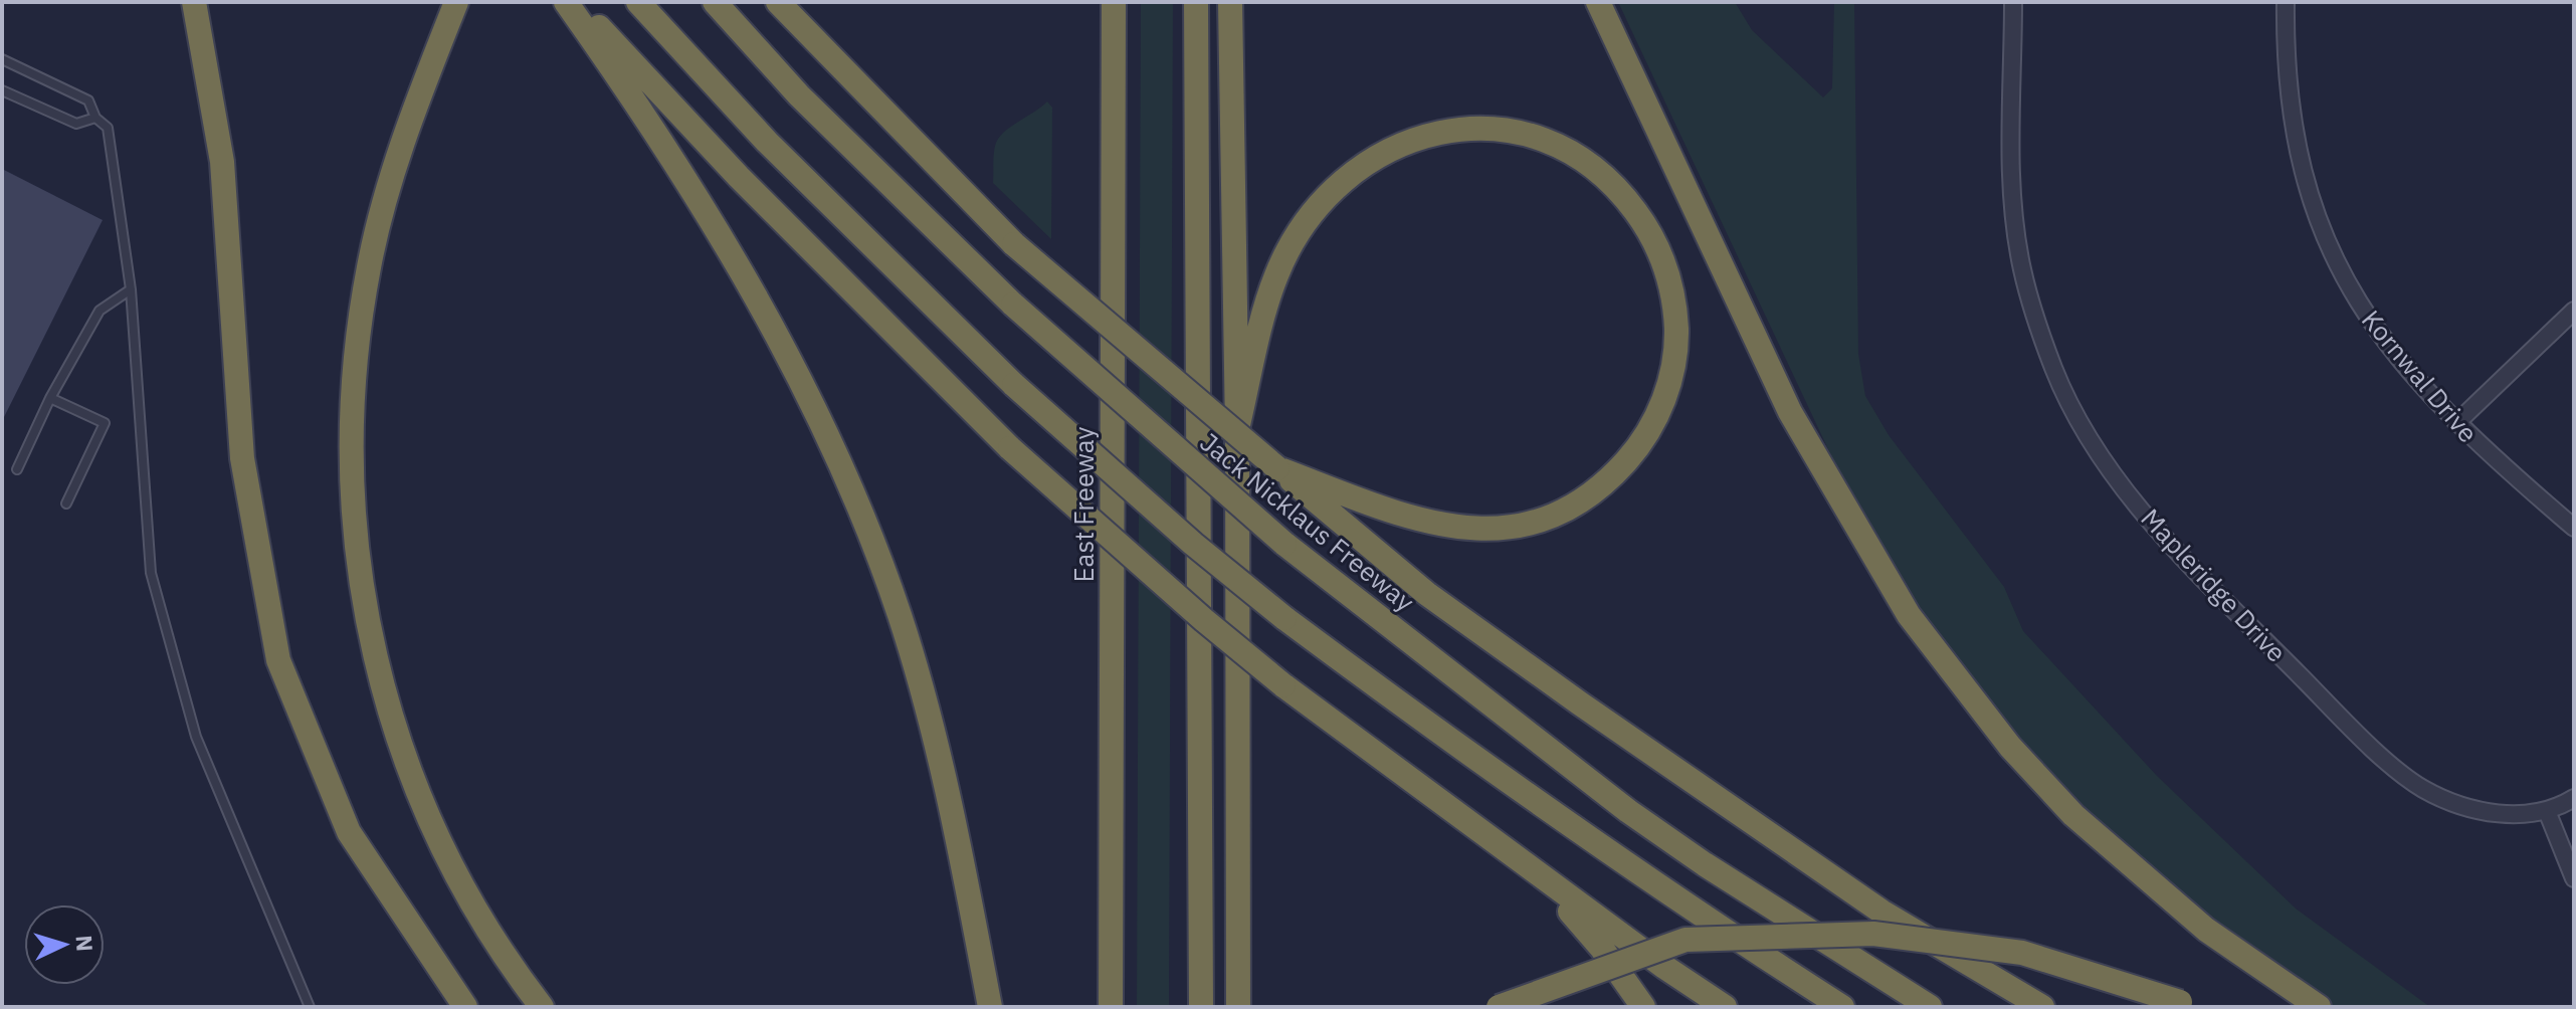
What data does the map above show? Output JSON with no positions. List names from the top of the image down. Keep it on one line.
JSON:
{"streets":{"highway":["East Freeway","Jack Nicklaus Freeway"],"street":["Kornwal Drive","Mapleridge Drive"]},"north":"right"}
